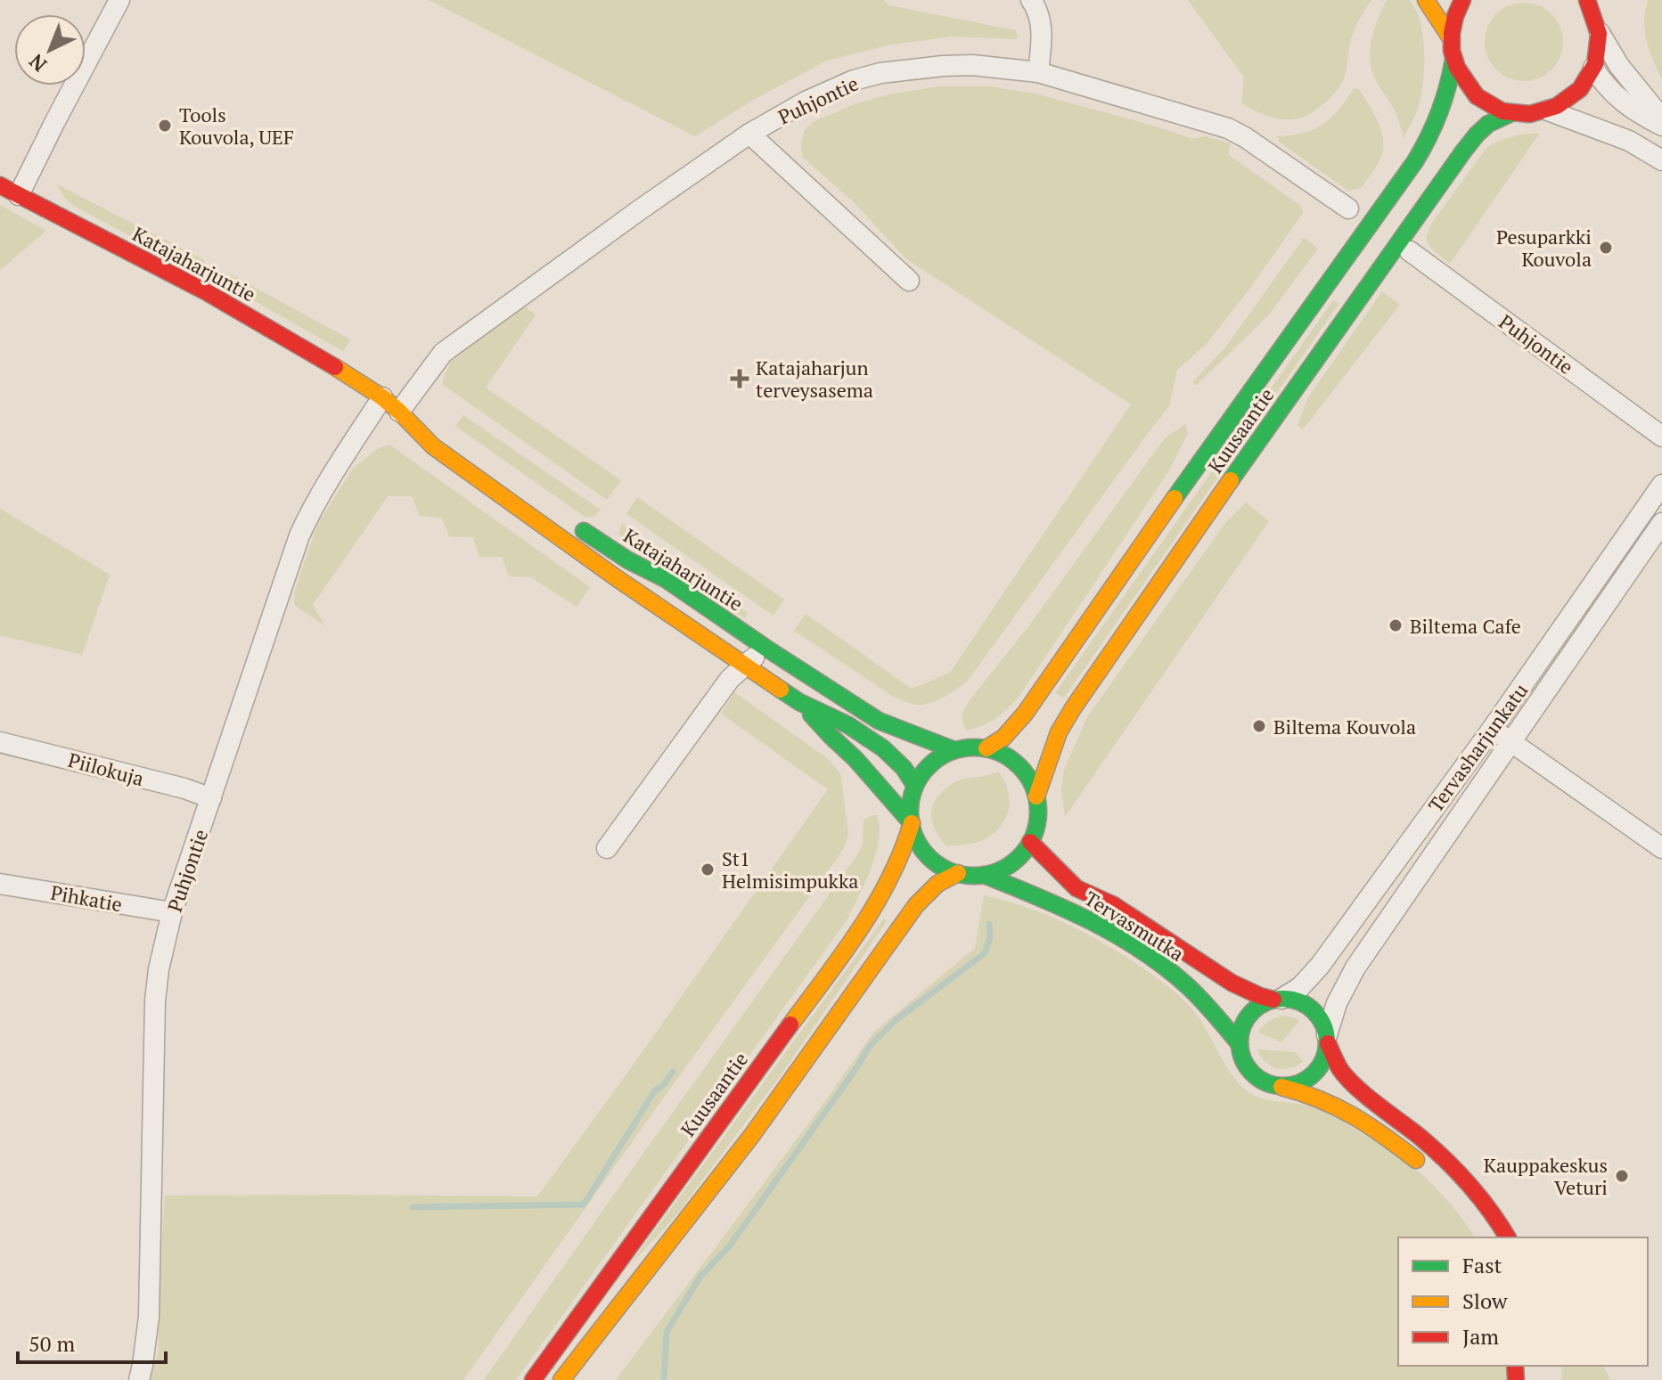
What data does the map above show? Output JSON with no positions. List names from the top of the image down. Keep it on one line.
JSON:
{"streets":{"main road":["Katajaharjuntie","Kuusaantie","Tervasmutka"],"street":["Puhjontie","Tervasharjunkatu","Piilokuja","Pihkatie"]},"crossings":[["Puhjontie","Katajaharjuntie"],["Puhjontie","Piilokuja"],["Puhjontie","Pihkatie"],["Katajaharjuntie","Kuusaantie"],["Katajaharjuntie","Tervasmutka"],["Kuusaantie","Tervasmutka"],["Tervasharjunkatu","Tervasmutka"]],"places":{"other":["Tools Kouvola, UEF","Pesuparkki Kouvola","Biltema Cafe","Biltema Kouvola","St1 Helmisimpukka","Kauppakeskus Veturi"],"health":["Katajaharjun terveysasema"]},"legend":["Fast","Slow","Jam"],"scale_bar":"50 m","north":"bottom left"}
